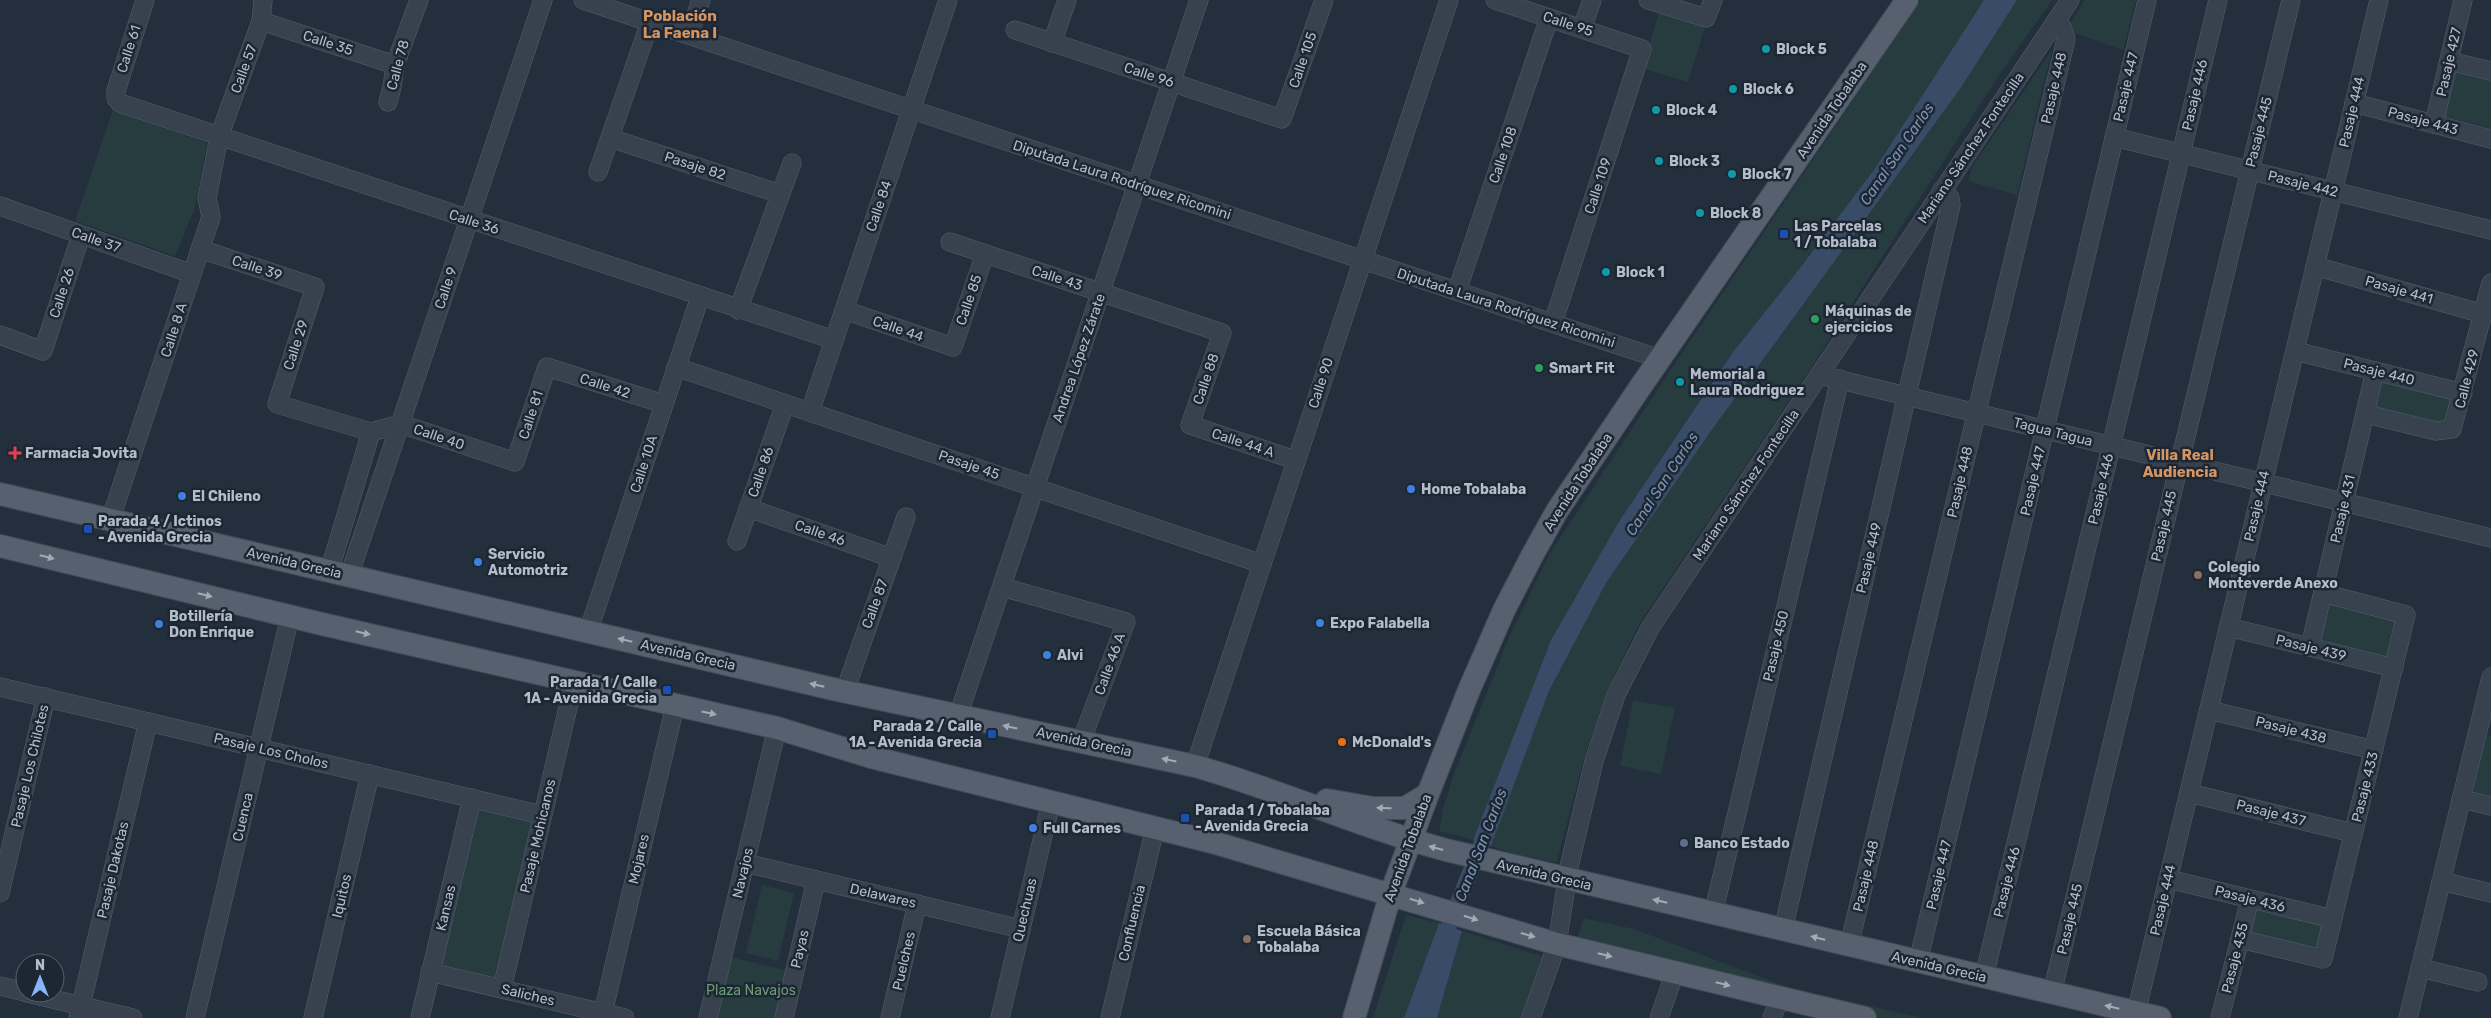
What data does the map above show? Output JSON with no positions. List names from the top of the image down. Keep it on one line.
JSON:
{"streets":{"main road":["Avenida Tobalaba","Avenida Grecia"],"street":["Calle 95","Calle 35","Calle 61","Calle 105","Pasaje 427","Calle 78","Calle 57","Calle 96","Pasaje 447","Pasaje 448","Pasaje 446","Pasaje 444","Pasaje 443","Pasaje 445","Mariano Sánchez Fontecilla","Calle 108","Pasaje 82","Diputada Laura Rodríguez Ricomini","Pasaje 442","Calle 109","Calle 84","Calle 36","Calle 37","Calle 39","Calle 43","Calle 9","Pasaje 441","Calle 26","Calle 85","Calle 44","Calle 8 A","Calle 29","Andrea López Zárate","Pasaje 440","Calle 88","Calle 429","Calle 90","Calle 42","Calle 81","Tagua Tagua","Calle 40","Calle 44 A","Calle 10A","Pasaje 45","Calle 86","Pasaje 431","Calle 46","Pasaje 449","Calle 87","Pasaje 450","Pasaje 439","Calle 46 A","Pasaje 438","Pasaje Los Cholos","Pasaje Los Chilotes","Pasaje 433","Pasaje 437","Cuenca","Pasaje Mohicanos","Mojares","Pasaje Dakotas","Navajos","Iquitos","Delawares","Pasaje 436","Kansas","Quechuas","Confluencia","Payas","Pasaje 435","Puelches","Saliches"]},"crossings":[["Calle 95","Calle 108"],["Calle 95","Calle 109"],["Calle 35","Calle 78"],["Calle 35","Calle 57"],["Calle 61","Calle 36"],["Calle 105","Calle 96"],["Pasaje 427","Pasaje 443"],["Calle 57","Calle 36"],["Calle 57","Calle 8 A"],["Calle 96","Andrea López Zárate"],["Pasaje 447","Pasaje 442"],["Pasaje 447","Tagua Tagua"],["Pasaje 447","Avenida Grecia"],["Pasaje 448","Mariano Sánchez Fontecilla"],["Pasaje 448","Tagua Tagua"],["Pasaje 448","Avenida Grecia"],["Pasaje 446","Pasaje 442"],["Pasaje 446","Tagua Tagua"],["Pasaje 446","Avenida Grecia"],["Avenida Tobalaba","Diputada Laura Rodríguez Ricomini"],["Avenida Tobalaba","Avenida Grecia"],["Pasaje 444","Pasaje 443"],["Pasaje 444","Pasaje 442"],["Pasaje 444","Pasaje 441"],["Pasaje 444","Pasaje 440"],["Pasaje 444","Tagua Tagua"],["Pasaje 444","Avenida Grecia"],["Pasaje 444","Pasaje 439"],["Pasaje 444","Pasaje 438"],["Pasaje 444","Pasaje 437"],["Pasaje 444","Pasaje 436"],["Pasaje 445","Pasaje 442"],["Pasaje 445","Tagua Tagua"],["Pasaje 445","Avenida Grecia"],["Mariano Sánchez Fontecilla","Tagua Tagua"],["Mariano Sánchez Fontecilla","Pasaje 449"],["Mariano Sánchez Fontecilla","Avenida Grecia"],["Calle 108","Diputada Laura Rodríguez Ricomini"],["Diputada Laura Rodríguez Ricomini","Calle 109"],["Diputada Laura Rodríguez Ricomini","Calle 84"],["Diputada Laura Rodríguez Ricomini","Andrea López Zárate"],["Diputada Laura Rodríguez Ricomini","Calle 90"],["Calle 84","Calle 36"],["Calle 84","Calle 44"],["Calle 84","Pasaje 45"],["Calle 36","Calle 9"],["Calle 36","Calle 8 A"],["Calle 36","Calle 10A"],["Calle 37","Calle 26"],["Calle 37","Calle 8 A"],["Calle 39","Calle 8 A"],["Calle 39","Calle 29"],["Calle 43","Calle 85"],["Calle 43","Andrea López Zárate"],["Calle 43","Calle 88"],["Calle 9","Calle 40"],["Calle 9","Avenida Grecia"],["Pasaje 441","Calle 429"],["Calle 85","Calle 44"],["Calle 8 A","Avenida Grecia"],["Calle 29","Calle 40"],["Andrea López Zárate","Pasaje 45"],["Andrea López Zárate","Avenida Grecia"],["Andrea López Zárate","Calle 46 A"],["Pasaje 440","Calle 429"],["Pasaje 440","Pasaje 431"],["Calle 88","Calle 44 A"],["Calle 429","Pasaje 431"],["Calle 90","Calle 44 A"],["Calle 90","Pasaje 45"],["Calle 90","Avenida Grecia"],["Calle 42","Calle 81"],["Calle 42","Calle 10A"],["Calle 81","Calle 40"],["Tagua Tagua","Pasaje 431"],["Tagua Tagua","Pasaje 449"],["Tagua Tagua","Pasaje 450"],["Calle 10A","Pasaje 45"],["Calle 10A","Avenida Grecia"],["Pasaje 45","Calle 86"],["Calle 86","Calle 46"],["Pasaje 431","Pasaje 439"],["Pasaje 431","Pasaje 433"],["Calle 46","Calle 87"],["Pasaje 449","Avenida Grecia"],["Avenida Grecia","Calle 87"],["Avenida Grecia","Pasaje 450"],["Avenida Grecia","Calle 46 A"],["Pasaje 439","Pasaje 433"],["Pasaje 438","Pasaje 433"],["Pasaje Los Cholos","Pasaje Los Chilotes"],["Pasaje Los Cholos","Cuenca"],["Pasaje Los Cholos","Pasaje Mohicanos"],["Pasaje Los Cholos","Pasaje Dakotas"],["Pasaje Los Cholos","Iquitos"],["Pasaje Los Cholos","Kansas"],["Pasaje 433","Pasaje 437"],["Pasaje 433","Pasaje 436"],["Pasaje 433","Pasaje 435"],["Pasaje Mohicanos","Saliches"],["Mojares","Saliches"],["Navajos","Delawares"],["Delawares","Quechuas"],["Delawares","Payas"],["Delawares","Puelches"],["Pasaje 436","Pasaje 435"],["Kansas","Saliches"]],"districts":["Población La Faena I","Villa Real Audiencia"],"water":["Canal San Carlos"],"parks":["Plaza Navajos"],"places":{"other":["Block 5","Block 6","Block 4","Block 3","Block 7","Block 8","Block 1","Máquinas de ejercicios","Smart Fit","Memorial a Laura Rodriguez","Home Tobalaba","El Chileno","Servicio Automotriz","Colegio Monteverde Anexo","Expo Falabella","Botillería Don Enrique","Alvi","McDonald's","Full Carnes","Banco Estado","Escuela Básica Tobalaba"],"transit":["Las Parcelas 1 / Tobalaba","Parada 4 / Ictinos - Avenida Grecia","Parada 1 / Calle 1A - Avenida Grecia","Parada 2 / Calle 1A - Avenida Grecia","Parada 1 / Tobalaba - Avenida Grecia"],"health":["Farmacia Jovita"]},"north":"top"}
